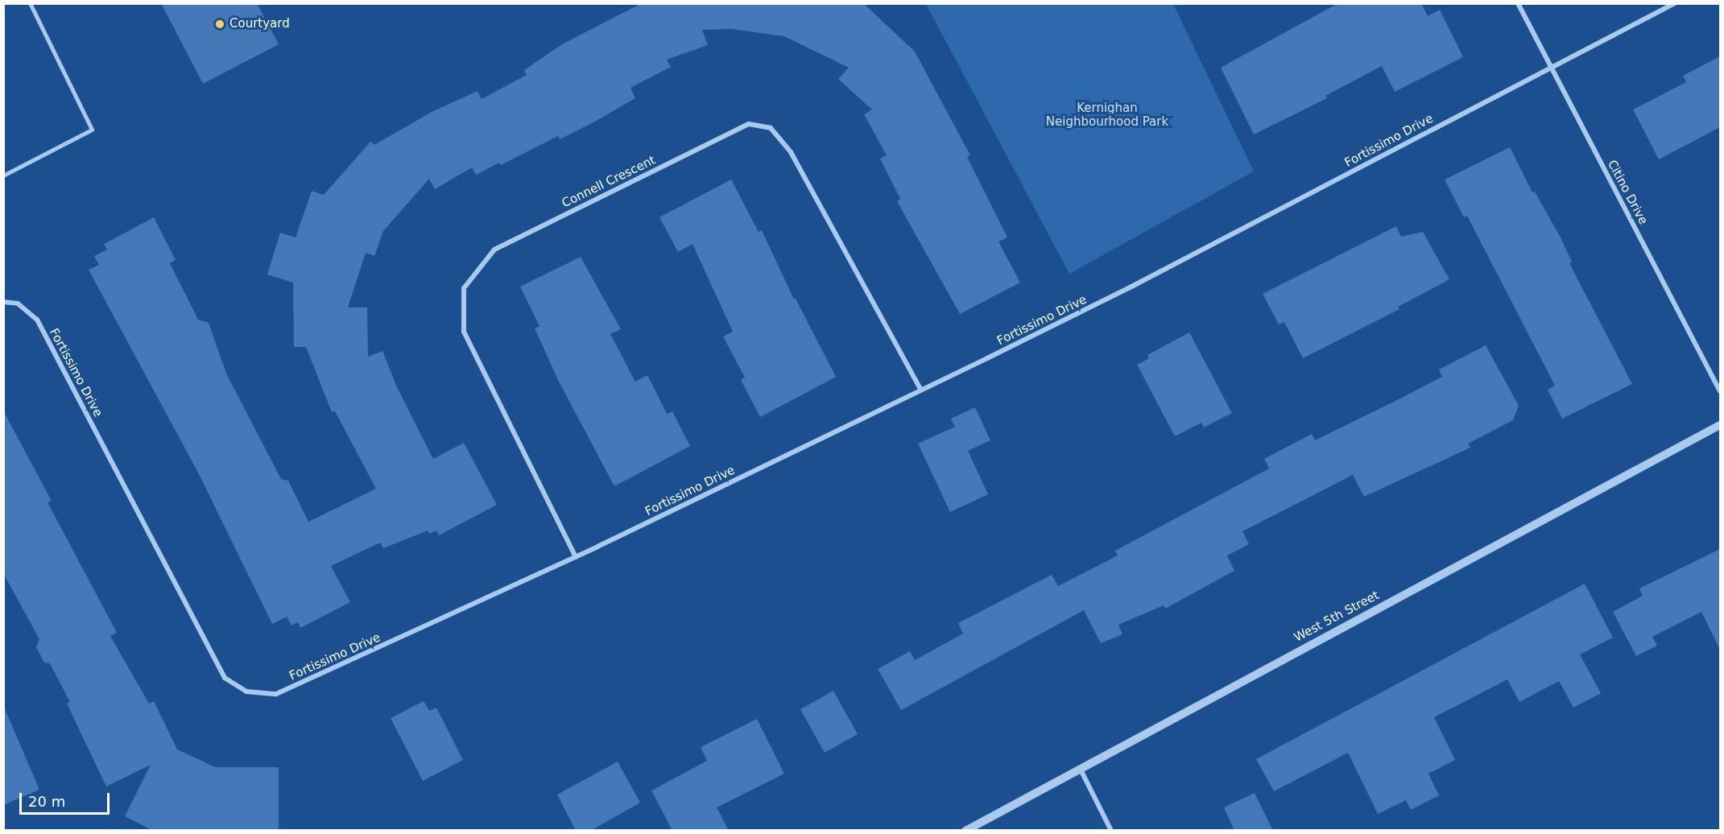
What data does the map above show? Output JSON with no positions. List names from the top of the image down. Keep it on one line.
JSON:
{"streets":{"street":["Fortissimo Drive","Connell Crescent","Citino Drive","West 5th Street"]},"crossings":[["Fortissimo Drive","Connell Crescent"],["Fortissimo Drive","Citino Drive"]],"parks":["Kernighan Neighbourhood Park"],"places":["Courtyard"],"scale_bar":"20 m"}
